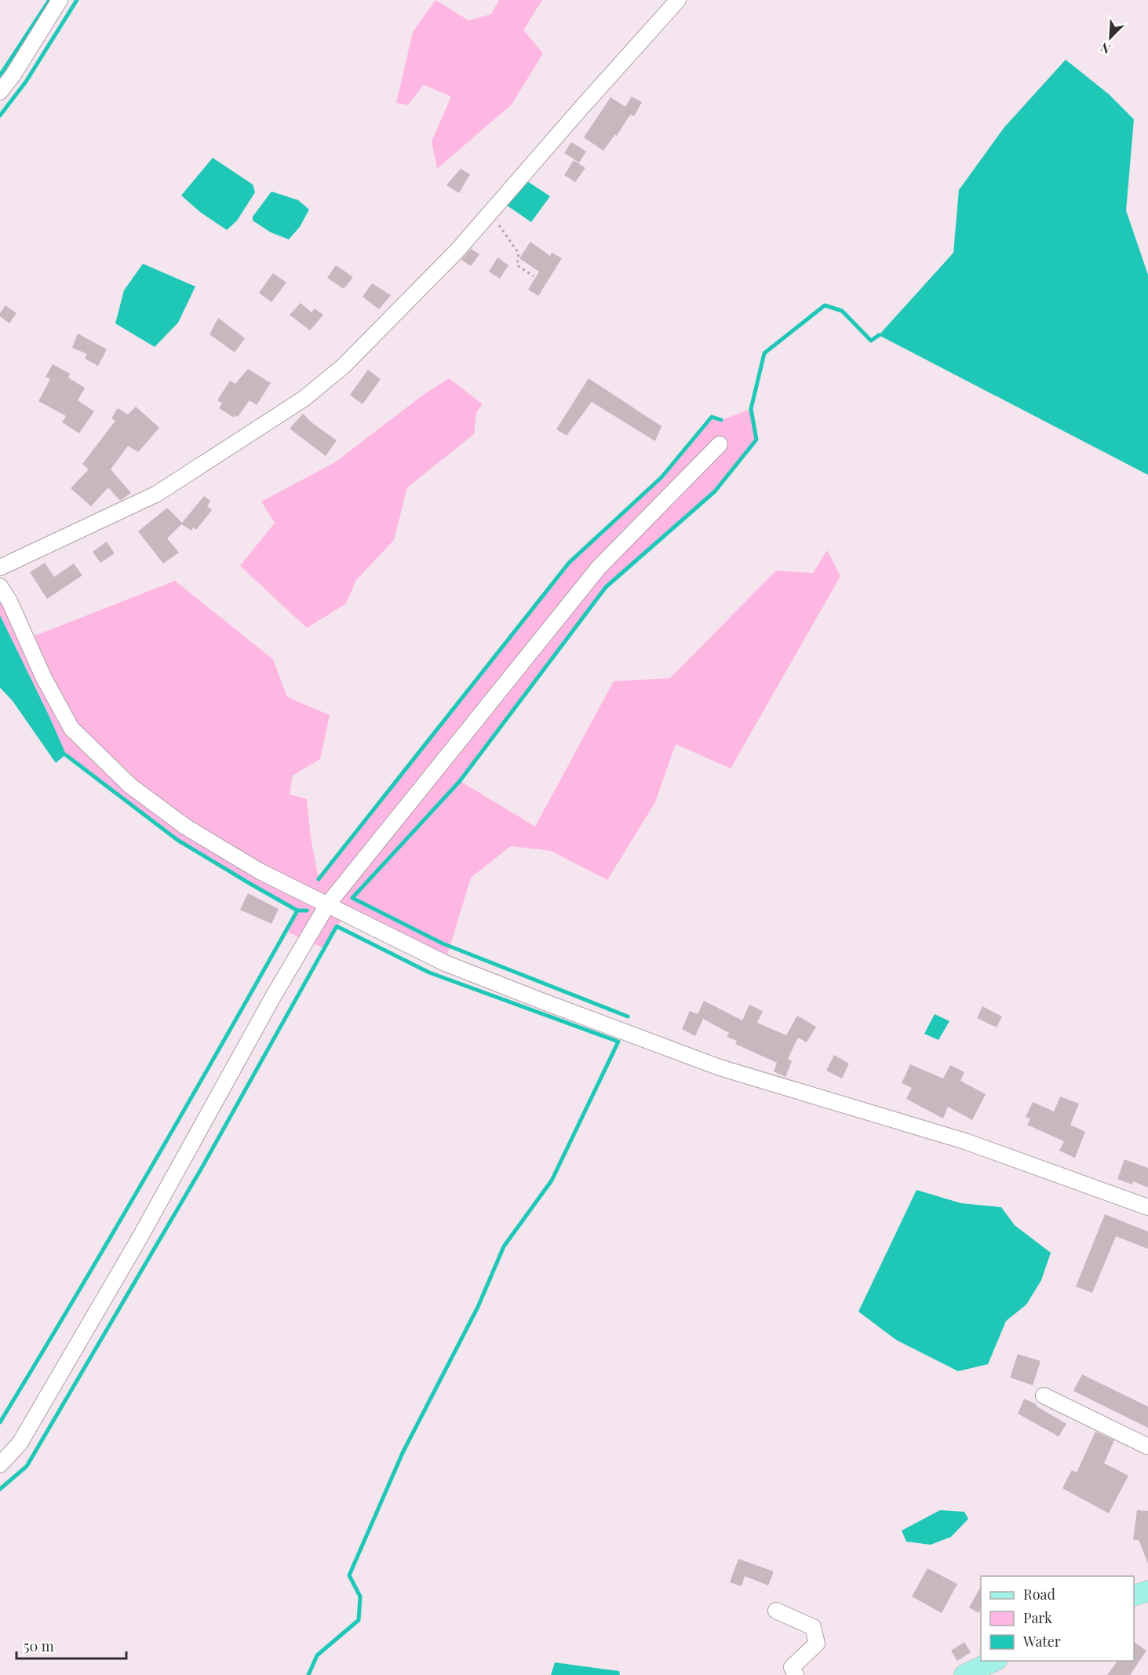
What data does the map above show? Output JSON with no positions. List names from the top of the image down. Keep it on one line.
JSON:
{"legend":["Road","Park","Water"],"scale_bar":"50 m","north":"bottom left"}
